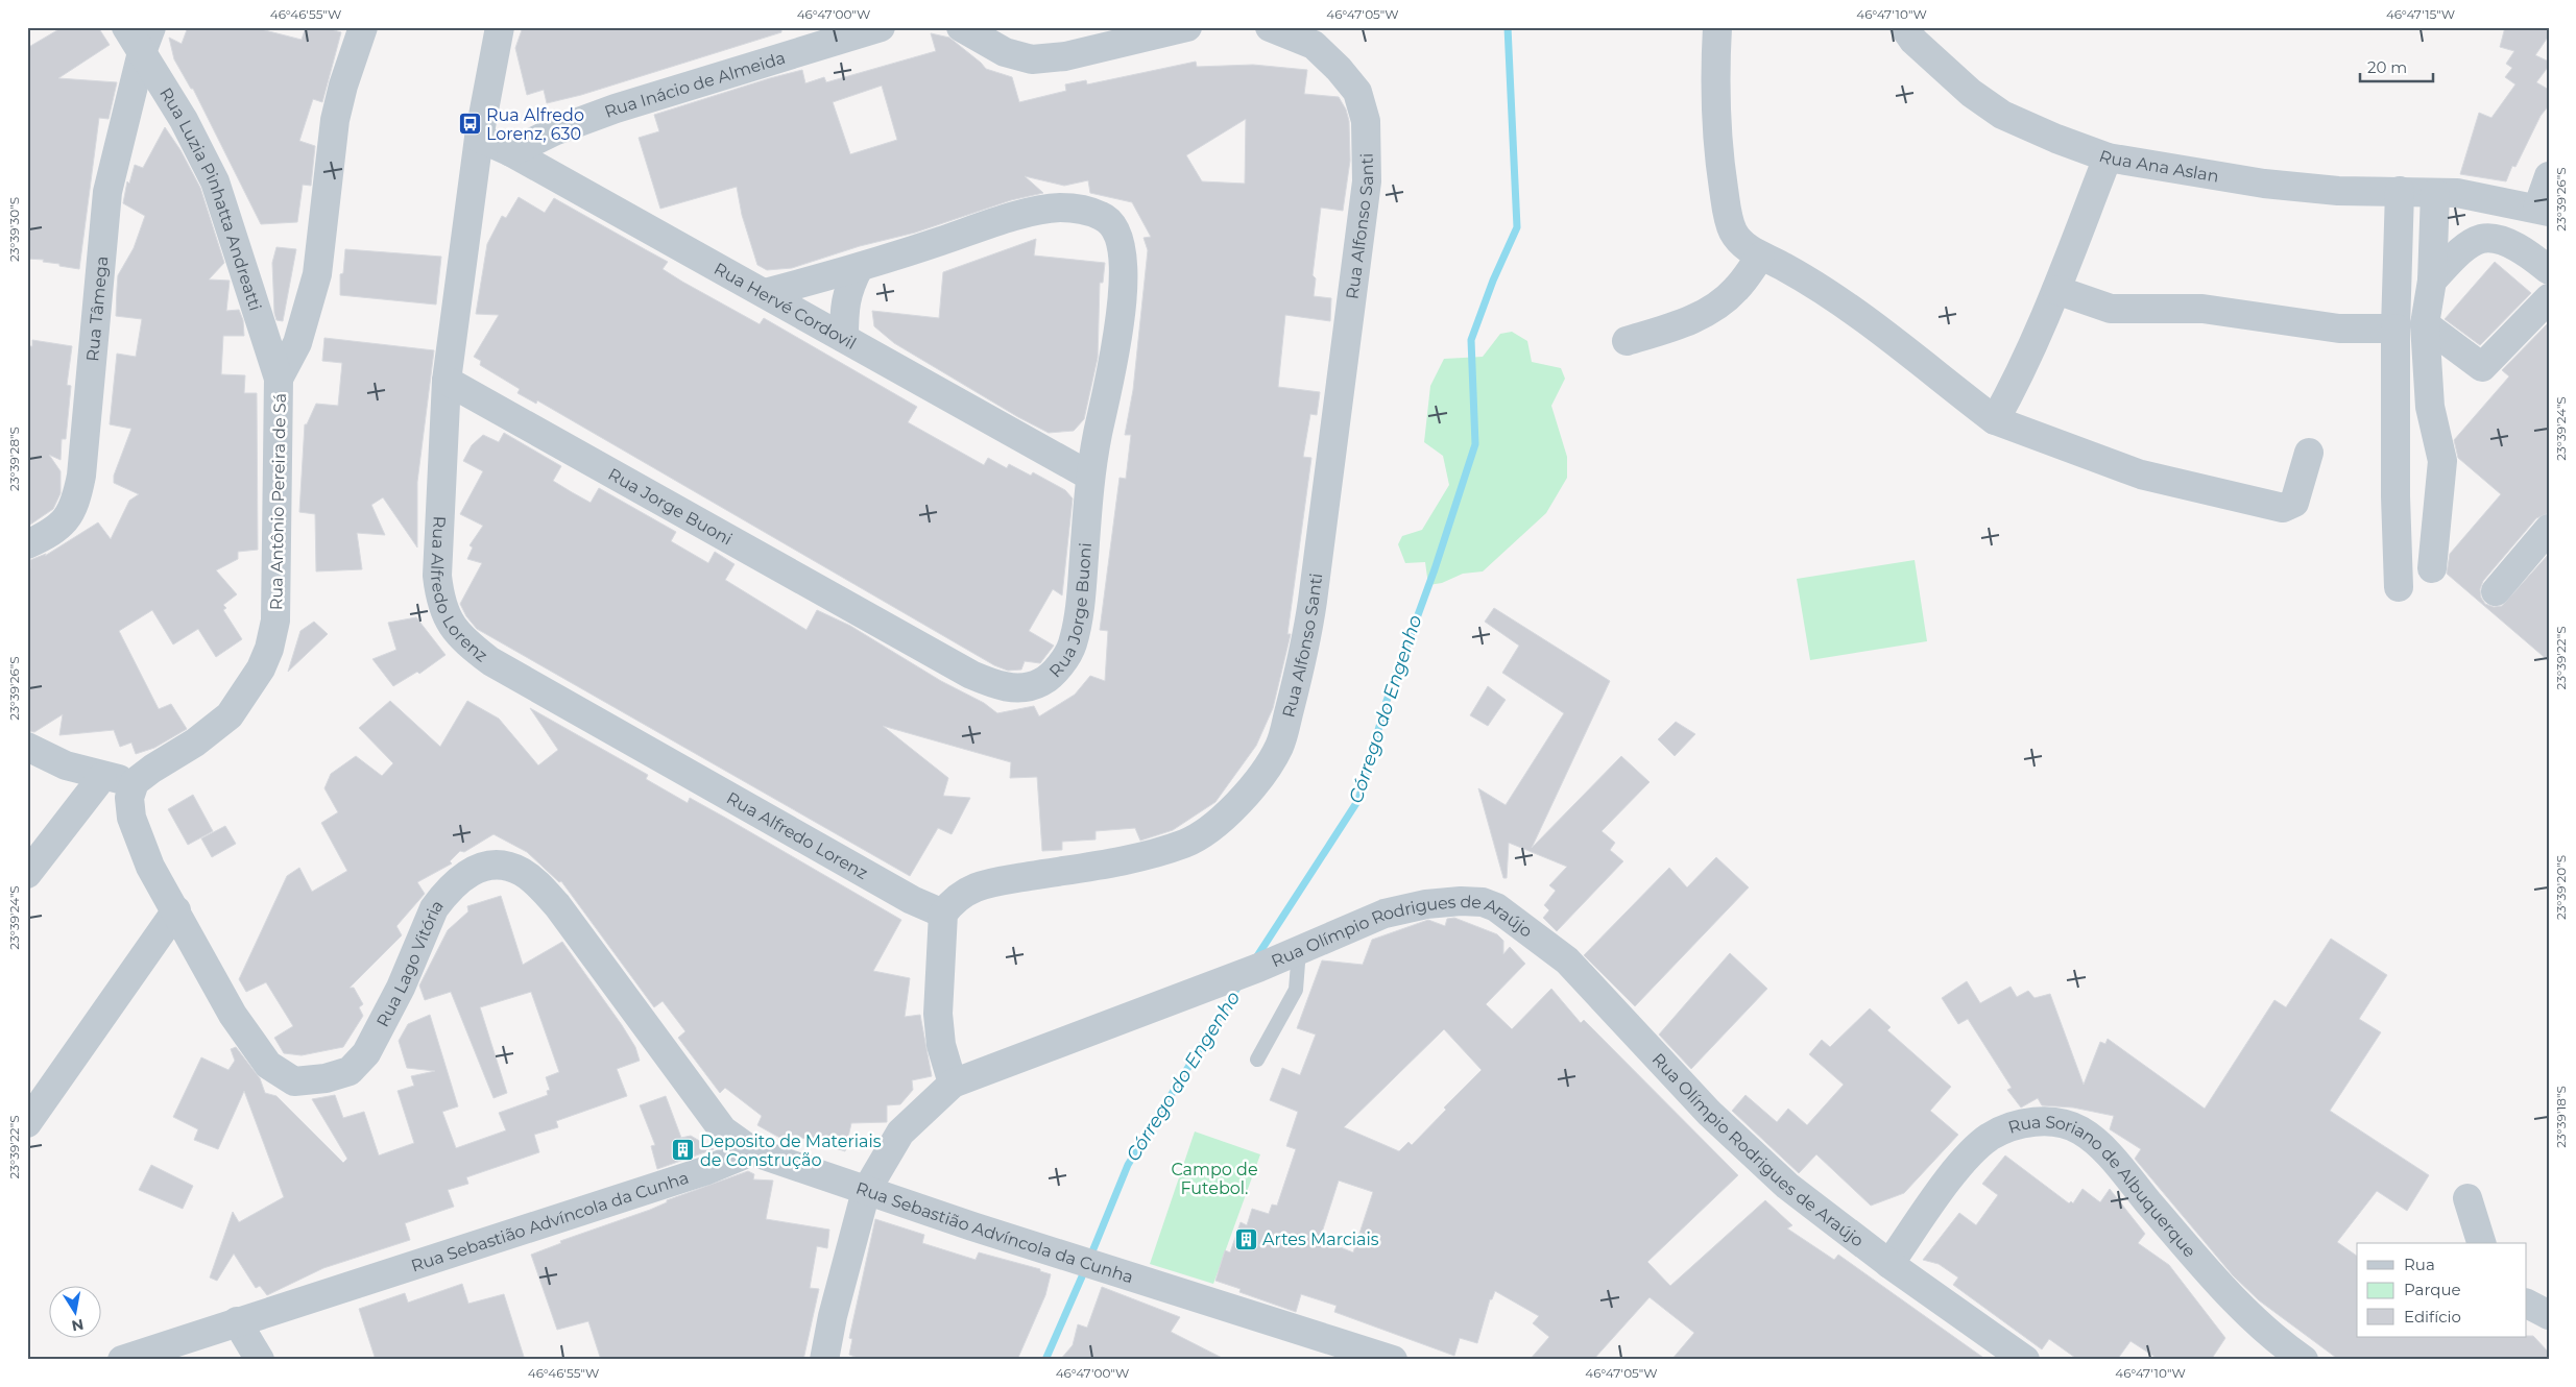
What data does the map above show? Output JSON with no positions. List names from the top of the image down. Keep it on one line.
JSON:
{"streets":{"street":["Rua Inácio de Almeida","Rua Ana Aslan","Rua Luzia Pinhatta Andreatti","Rua Alfonso Santi","Rua Hervé Cordovil","Rua Tâmega","Rua Antônio Pereira de Sá","Rua Jorge Buoni","Rua Alfredo Lorenz","Rua Olímpio Rodrigues de Araújo","Rua Lago Vitória","Rua Soriano de Albuquerque","Rua Sebastião Advíncola da Cunha"]},"crossings":[["Rua Inácio de Almeida","Rua Hervé Cordovil"],["Rua Luzia Pinhatta Andreatti","Rua Tâmega"],["Rua Luzia Pinhatta Andreatti","Rua Antônio Pereira de Sá"],["Rua Alfonso Santi","Rua Alfredo Lorenz"],["Rua Hervé Cordovil","Rua Jorge Buoni"],["Rua Hervé Cordovil","Rua Alfredo Lorenz"],["Rua Antônio Pereira de Sá","Rua Lago Vitória"],["Rua Jorge Buoni","Rua Alfredo Lorenz"],["Rua Olímpio Rodrigues de Araújo","Rua Soriano de Albuquerque"],["Rua Olímpio Rodrigues de Araújo","Rua Sebastião Advíncola da Cunha"],["Rua Lago Vitória","Rua Sebastião Advíncola da Cunha"]],"water":["Córrego do Engenho"],"parks":["Campo de Futebol."],"places":{"bus stop":["Rua Alfredo Lorenz, 630"],"building":["Deposito de Materiais de Construção","Artes Marciais"]},"legend":["Rua","Parque","Edifício"],"scale_bar":"20 m","north":"bottom","coordinates":["46°46'55\"W","46°47'00\"W","46°47'05\"W","46°47'10\"W","46°47'15\"W","23°39'26\"S","23°39'30\"S","23°39'24\"S","23°39'28\"S","23°39'22\"S","23°39'20\"S","23°39'18\"S"]}
